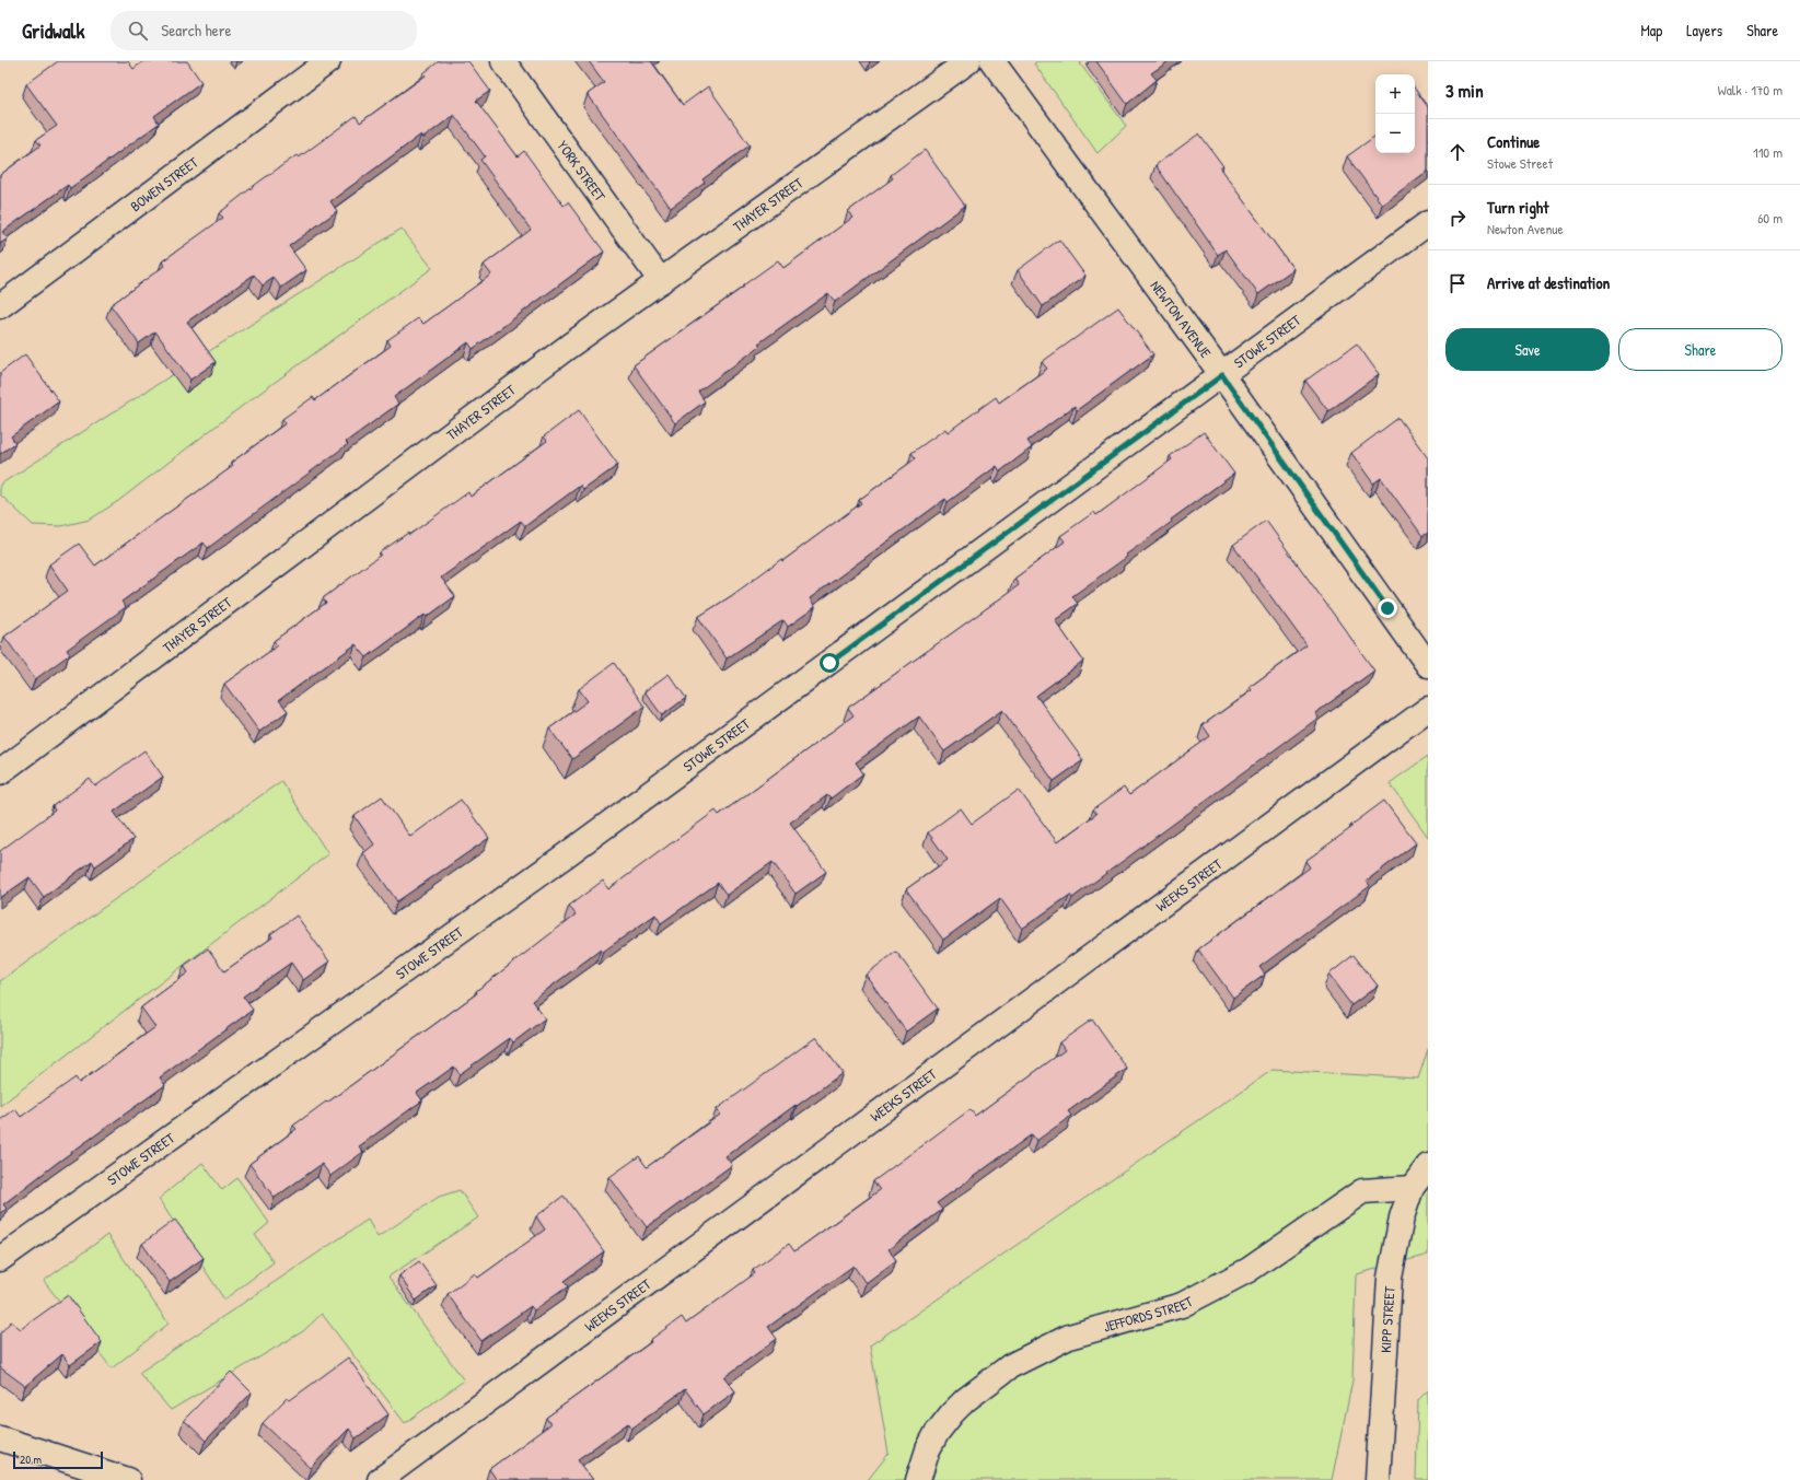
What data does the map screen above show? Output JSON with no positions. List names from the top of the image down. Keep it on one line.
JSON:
{"streets":{"street":["YORK STREET","BOWEN STREET","THAYER STREET","NEWTON AVENUE","STOWE STREET","WEEKS STREET","JEFFORDS STREET","KIPP STREET"]},"crossings":[["YORK STREET","THAYER STREET"],["NEWTON AVENUE","STOWE STREET"],["JEFFORDS STREET","KIPP STREET"]],"scale_bar":"20 m","page":{"header":"Gridwalk","search":"Search here","nav":["Map","Layers","Share"],"heading":["3 min","Walk · 170 m"],"map_buttons":["+","−"],"list":[["Continue","Stowe Street","110 m"],["Turn right","Newton Avenue","60 m"],"Arrive at destination"],"buttons":["Save","Share"],"scale":"20 m"}}
